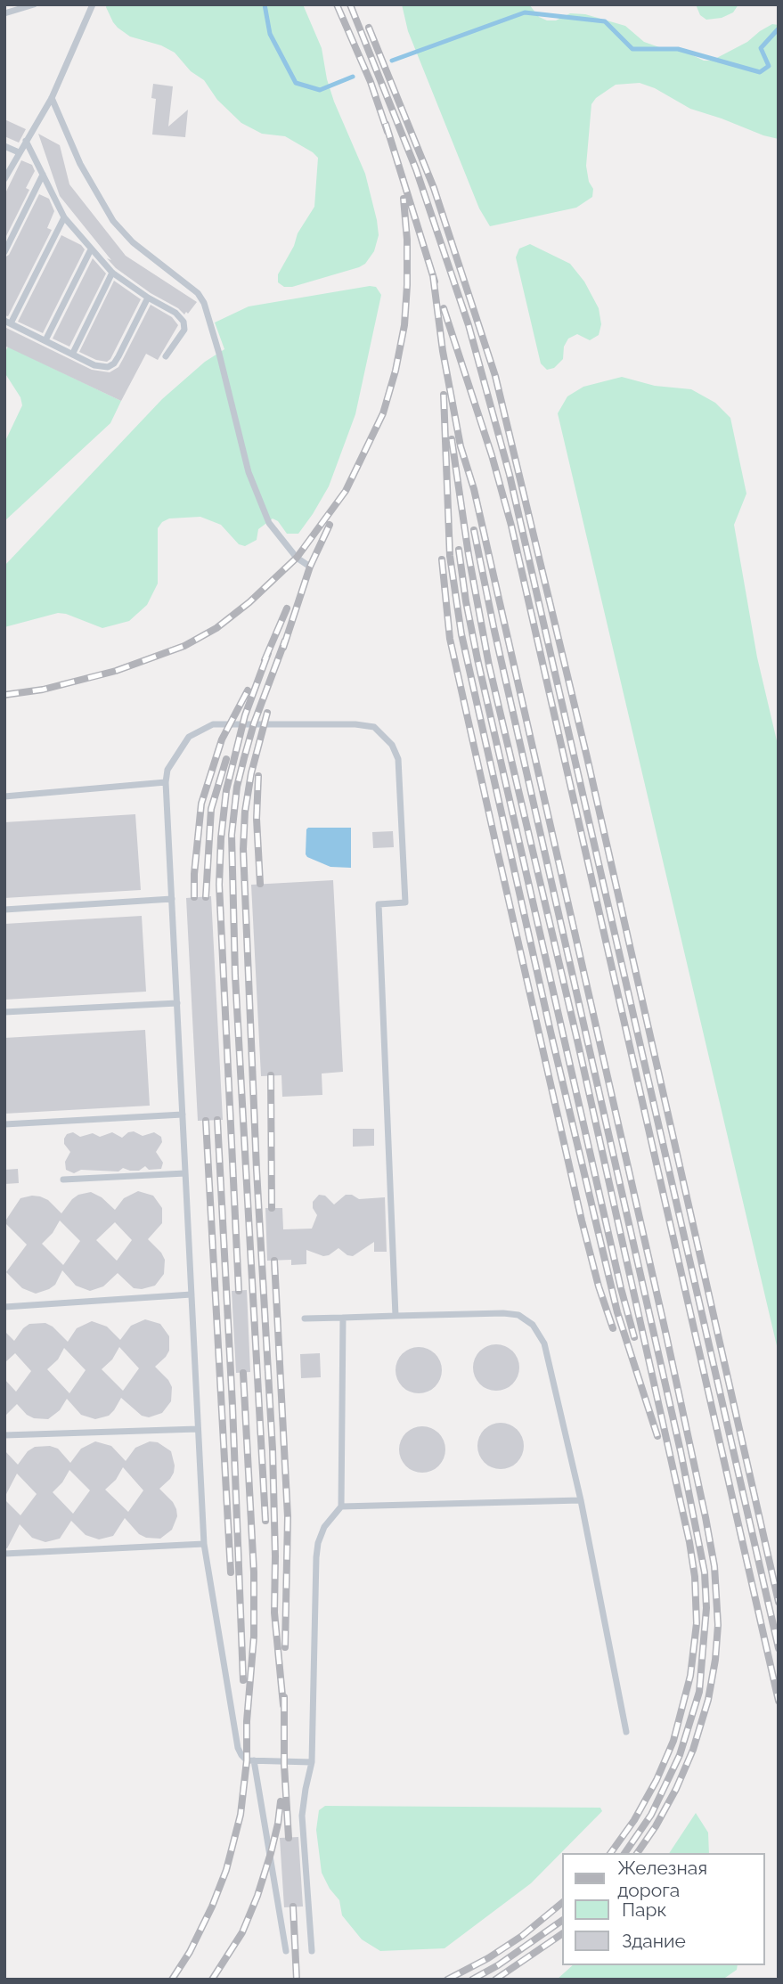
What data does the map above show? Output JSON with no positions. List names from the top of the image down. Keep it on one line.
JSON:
{"legend":["Железная дорога","Парк","Здание"]}
